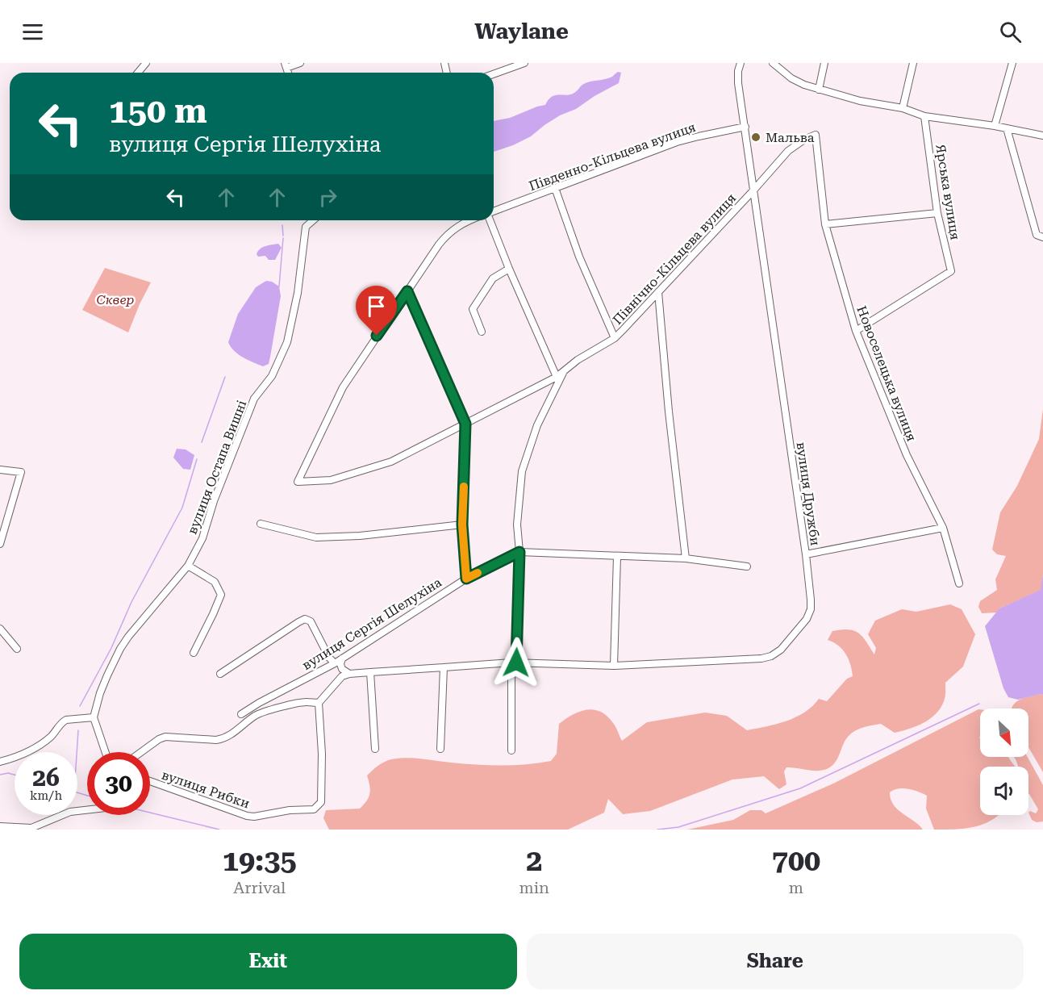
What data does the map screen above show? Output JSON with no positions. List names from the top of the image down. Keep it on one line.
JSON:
{"streets":{"street":["Південно-Кільцева вулиця","Ярська вулиця","Північно-Кільцева вулиця","Новоселецька вулиця","вулиця Остапа Вишні","вулиця Дружби","вулиця Сергія Шелухіна","вулиця Рибки"]},"crossings":[["Південно-Кільцева вулиця","вулиця Дружби"],["Ярська вулиця","Новоселецька вулиця"],["Північно-Кільцева вулиця","Новоселецька вулиця"],["Північно-Кільцева вулиця","вулиця Дружби"]],"parks":["Сквер"],"places":["Мальва"],"north":"bottom right","page":{"header":"Waylane","turn":["150 m","вулиця Сергія Шелухіна"],"speed":"26 km/h","limit":"30","eta":["19:35","Arrival","2","min","700","m"],"buttons":["Exit","Share"]}}
